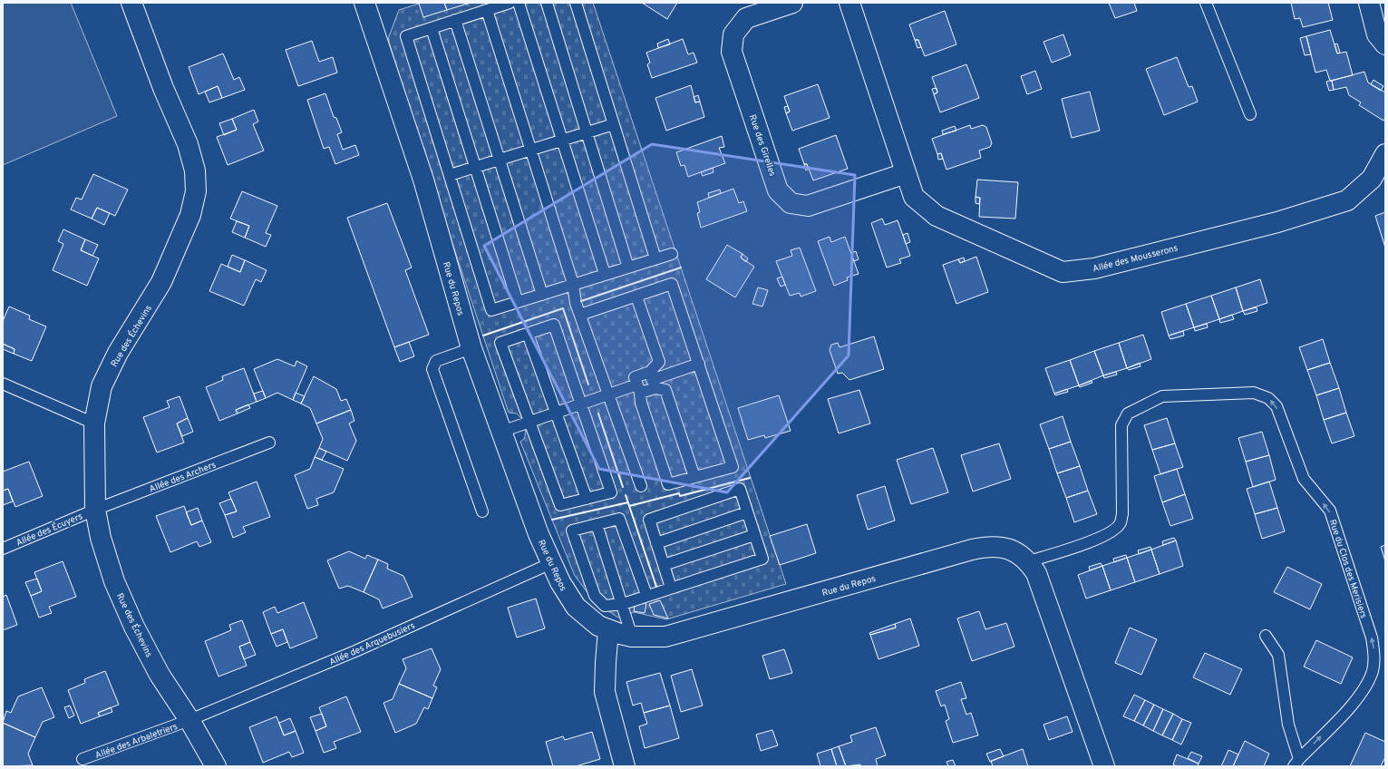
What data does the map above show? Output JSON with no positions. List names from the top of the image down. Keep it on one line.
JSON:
{"streets":{"street":["Rue des Girelles","Allée des Mousserons","Rue du Repos","Rue des Échevins"],"lane":["Allée des Archers","Allée des Écuyers","Rue du Clos des Merisiers","Allée des Arquebusiers","Allée des Arbaletriers"]},"crossings":[["Rue des Girelles","Allée des Mousserons"],["Rue du Repos","Rue du Clos des Merisiers"],["Rue du Repos","Allée des Arquebusiers"],["Rue des Échevins","Allée des Archers"],["Rue des Échevins","Allée des Écuyers"],["Rue des Échevins","Allée des Arquebusiers"],["Rue des Échevins","Allée des Arbaletriers"],["Allée des Archers","Allée des Écuyers"],["Allée des Arquebusiers","Allée des Arbaletriers"]]}
